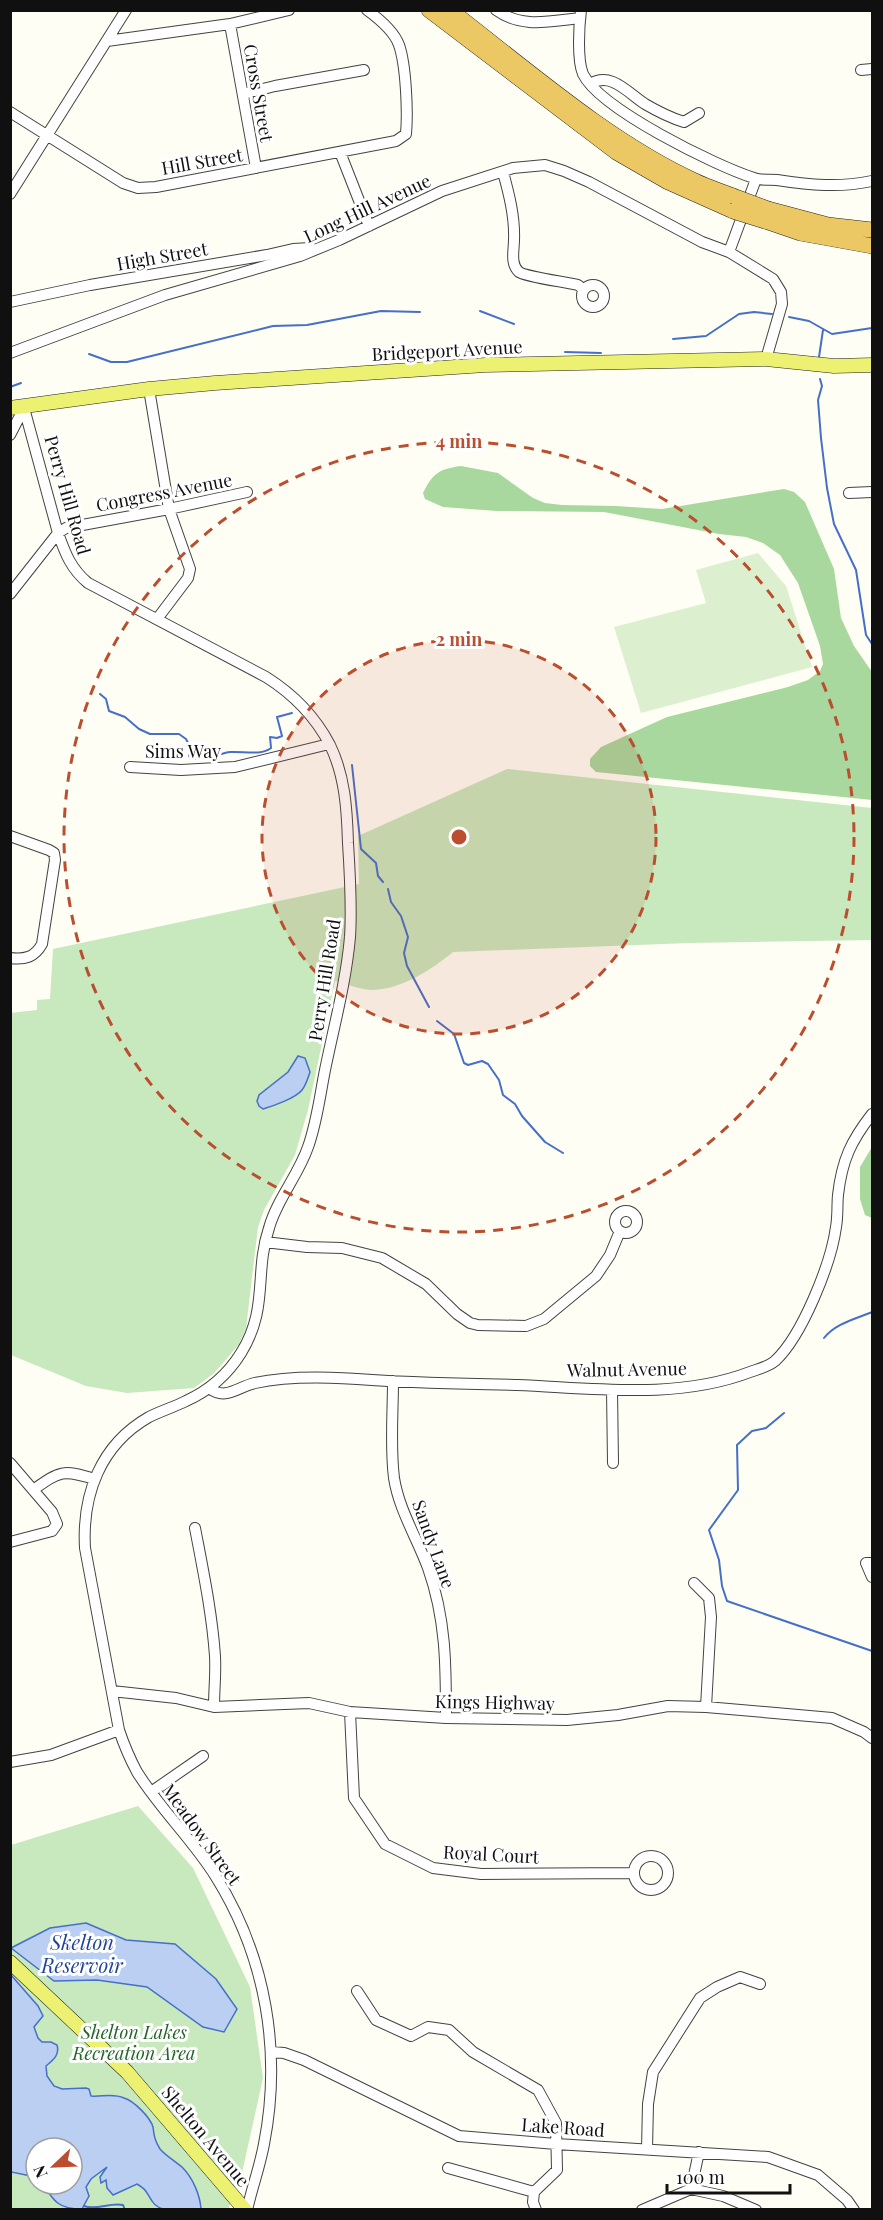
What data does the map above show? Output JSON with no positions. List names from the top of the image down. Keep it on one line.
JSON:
{"streets":{"main road":["Bridgeport Avenue","Shelton Avenue"],"street":["Cross Street","Hill Street","Long Hill Avenue","High Street","Congress Avenue","Perry Hill Road","Sims Way","Walnut Avenue","Sandy Lane","Kings Highway","Meadow Street","Royal Court","Lake Road"]},"crossings":[["Cross Street","Hill Street"],["Long Hill Avenue","High Street"],["Long Hill Avenue","Bridgeport Avenue"],["Bridgeport Avenue","Perry Hill Road"],["Congress Avenue","Perry Hill Road"],["Perry Hill Road","Sims Way"],["Perry Hill Road","Walnut Avenue"],["Perry Hill Road","Meadow Street"],["Walnut Avenue","Sandy Lane"],["Sandy Lane","Kings Highway"],["Kings Highway","Meadow Street"],["Kings Highway","Royal Court"],["Meadow Street","Lake Road"],["Meadow Street","Shelton Avenue"]],"water":["Skelton Reservoir"],"parks":["Shelton Lakes Recreation Area"],"scale_bar":"100 m","north":"bottom left","rings":["4 min","2 min"]}
